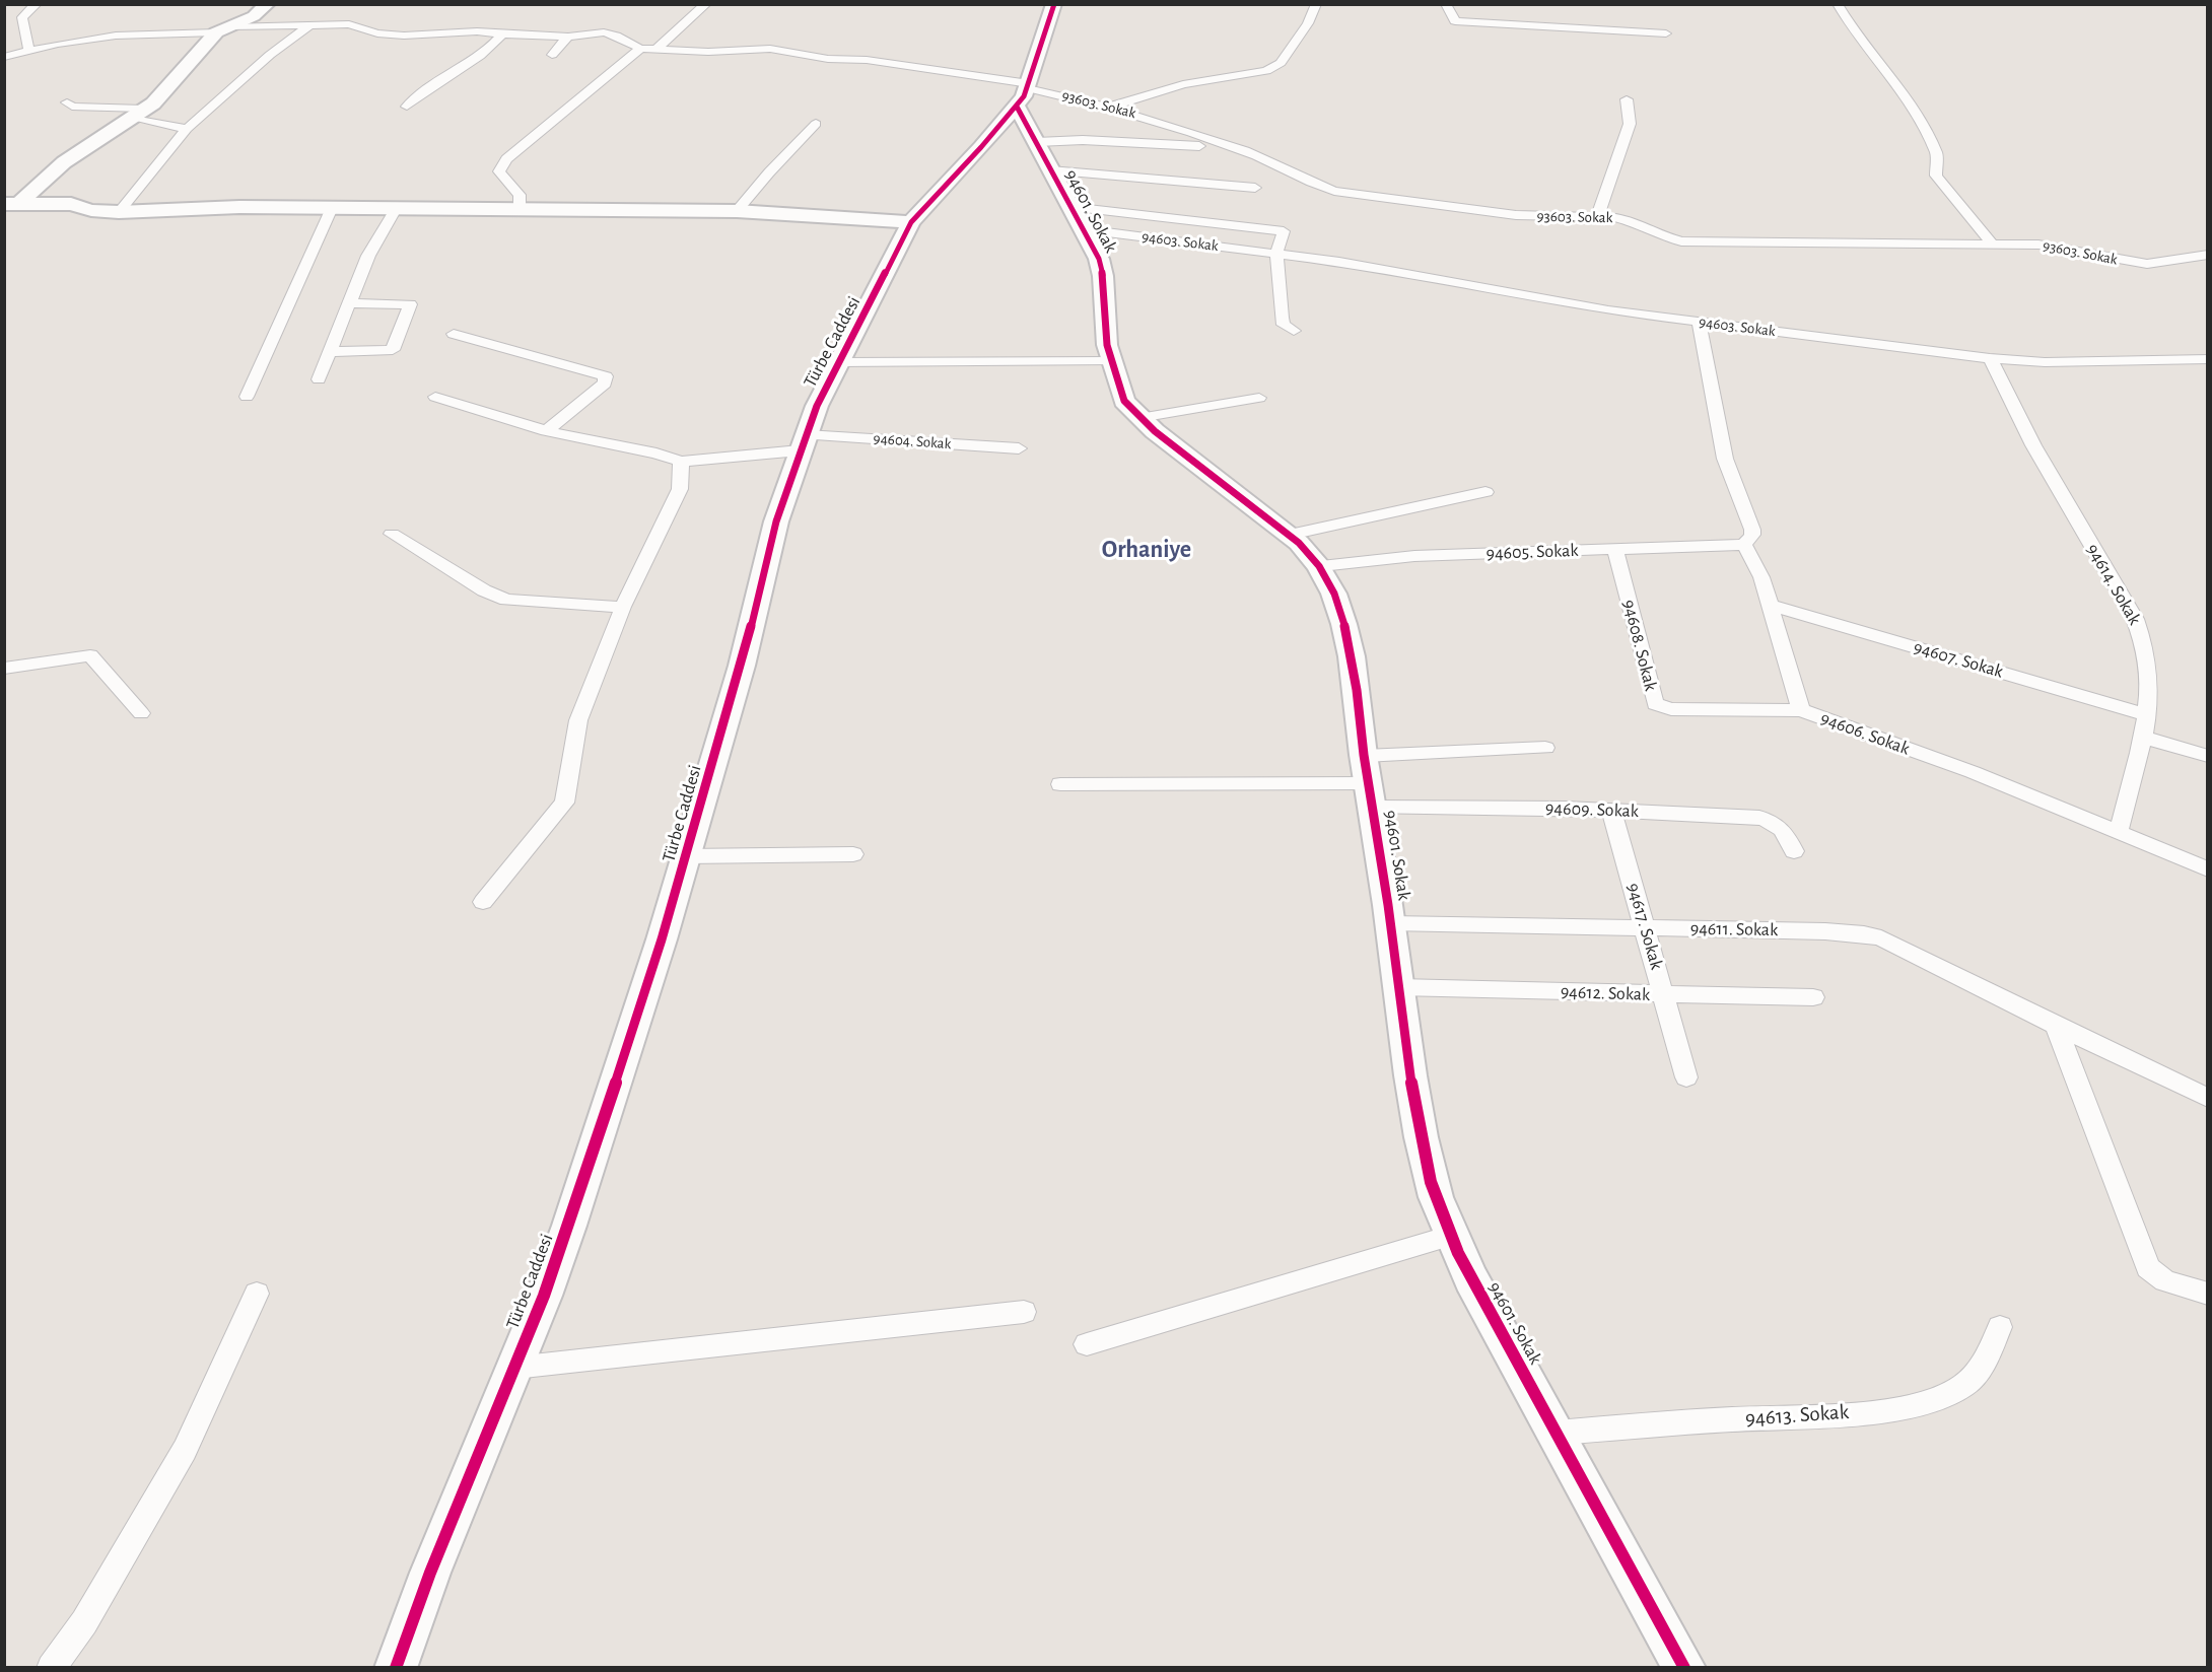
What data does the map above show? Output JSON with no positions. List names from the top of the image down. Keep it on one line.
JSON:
{"streets":{"street":["93603. Sokak","94601. Sokak","94603. Sokak","Türbe Caddesi","94604. Sokak","94605. Sokak","94614. Sokak","94608. Sokak","94607. Sokak","94606. Sokak","94609. Sokak","94617. Sokak","94611. Sokak","94612. Sokak","94613. Sokak"]},"crossings":[["93603. Sokak","94601. Sokak"],["93603. Sokak","Türbe Caddesi"],["94601. Sokak","94603. Sokak"],["94601. Sokak","Türbe Caddesi"],["94601. Sokak","94605. Sokak"],["94601. Sokak","94609. Sokak"],["94601. Sokak","94611. Sokak"],["94601. Sokak","94612. Sokak"],["94601. Sokak","94613. Sokak"],["94603. Sokak","94614. Sokak"],["Türbe Caddesi","94604. Sokak"],["94605. Sokak","94608. Sokak"],["94605. Sokak","94606. Sokak"],["94614. Sokak","94607. Sokak"],["94614. Sokak","94606. Sokak"],["94608. Sokak","94606. Sokak"],["94607. Sokak","94606. Sokak"],["94609. Sokak","94617. Sokak"],["94617. Sokak","94611. Sokak"],["94617. Sokak","94612. Sokak"]],"districts":["Orhaniye"]}
